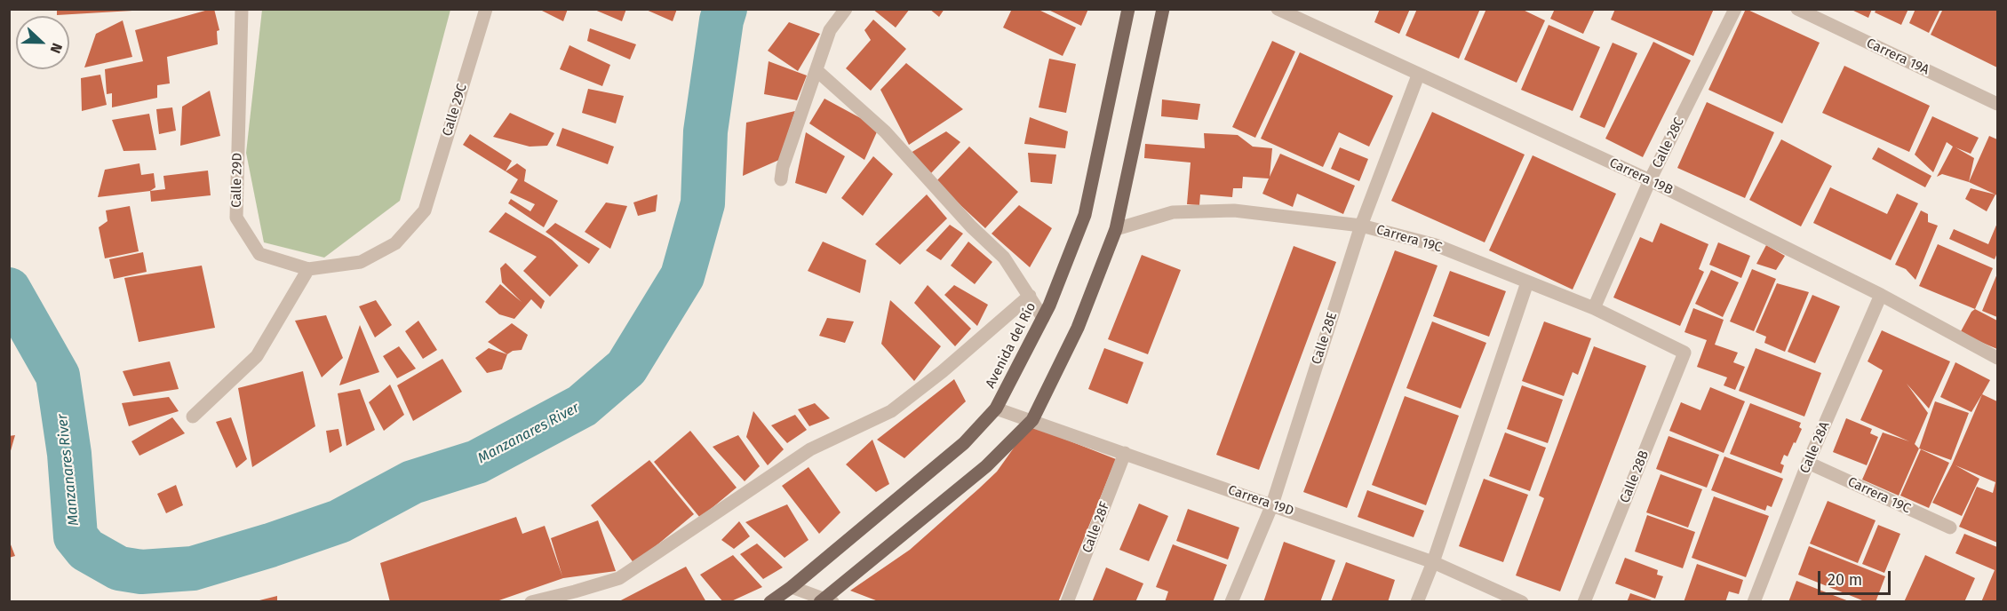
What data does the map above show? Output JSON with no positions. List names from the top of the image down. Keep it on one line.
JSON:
{"streets":{"main road":["Avenida del Río"],"street":["Carrera 19A","Calle 29C","Calle 28C","Carrera 19B","Calle 29D","Carrera 19C","Calle 28E","Calle 28A","Calle 28B","Carrera 19D","Calle 28F"]},"crossings":[["Calle 29C","Calle 29D"],["Calle 28C","Carrera 19B"],["Calle 28C","Carrera 19C"],["Carrera 19B","Calle 28E"],["Carrera 19B","Calle 28A"],["Carrera 19C","Calle 28E"],["Carrera 19C","Calle 28A"],["Carrera 19C","Calle 28B"],["Calle 28E","Carrera 19D"],["Avenida del Río","Carrera 19D"],["Carrera 19D","Calle 28F"]],"water":["Manzanares River"],"scale_bar":"20 m","north":"right"}
